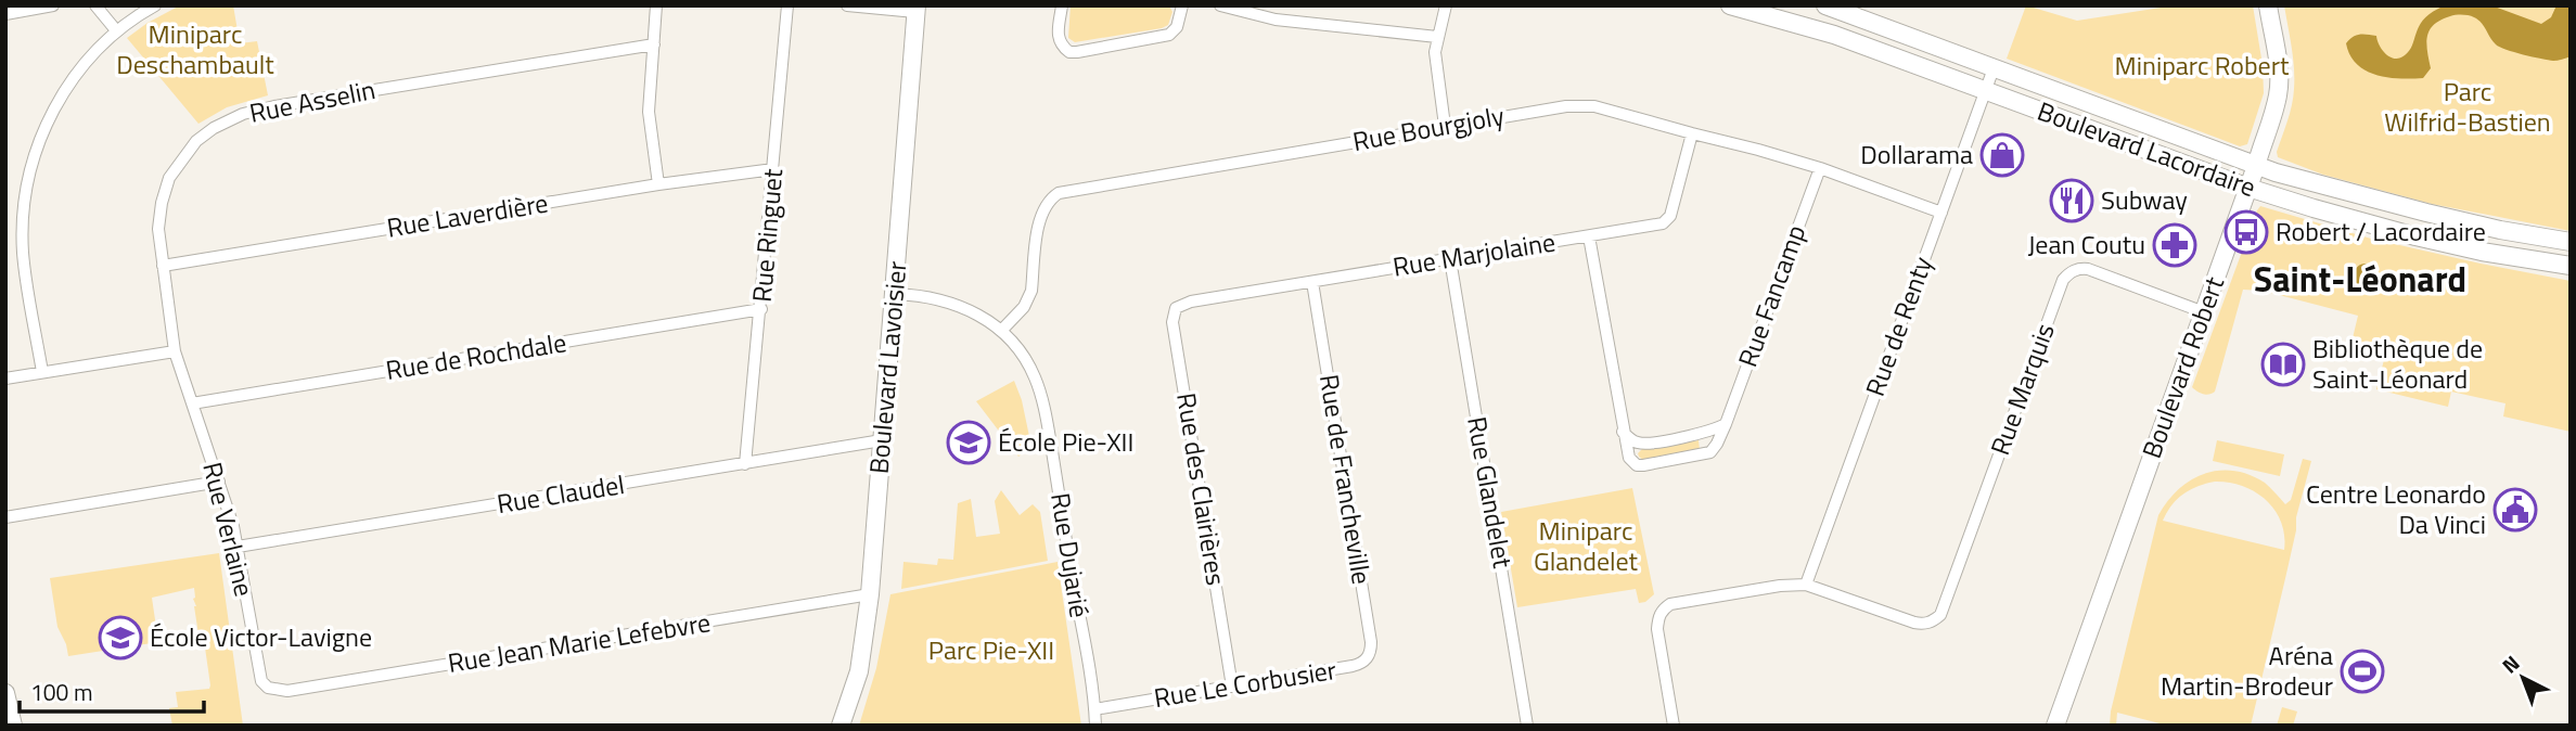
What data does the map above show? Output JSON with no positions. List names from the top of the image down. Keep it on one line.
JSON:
{"streets":{"main road":["Boulevard Lacordaire","Boulevard Lavoisier","Boulevard Robert"],"street":["Rue Asselin","Rue Bourgjoly","Rue Laverdière","Rue Ringuet","Rue Marjolaine","Rue Fancamp","Rue de Renty","Rue de Rochdale","Rue Marquis","Rue de Francheville","Rue des Clairières","Rue Glandelet","Rue Claudel","Rue Verlaine","Rue Dujarié","Rue Jean Marie Lefebvre","Rue Le Corbusier"]},"crossings":[["Rue Asselin","Rue Laverdière"],["Rue Asselin","Rue Verlaine"],["Rue Bourgjoly","Rue Marjolaine"],["Rue Bourgjoly","Rue Fancamp"],["Rue Bourgjoly","Rue de Renty"],["Rue Bourgjoly","Rue Dujarié"],["Boulevard Lacordaire","Rue de Renty"],["Boulevard Lacordaire","Boulevard Robert"],["Rue Laverdière","Rue Ringuet"],["Rue Ringuet","Rue de Rochdale"],["Rue Ringuet","Rue Claudel"],["Rue Marjolaine","Rue de Francheville"],["Rue Marjolaine","Rue des Clairières"],["Rue Marjolaine","Rue Glandelet"],["Rue de Renty","Rue Marquis"],["Rue de Rochdale","Rue Verlaine"],["Boulevard Lavoisier","Rue Claudel"],["Boulevard Lavoisier","Rue Dujarié"],["Boulevard Lavoisier","Rue Jean Marie Lefebvre"],["Boulevard Robert","Rue Marquis"],["Rue de Francheville","Rue Le Corbusier"],["Rue des Clairières","Rue Le Corbusier"],["Rue Claudel","Rue Verlaine"],["Rue Verlaine","Rue Jean Marie Lefebvre"],["Rue Dujarié","Rue Le Corbusier"]],"districts":["Saint-Léonard"],"parks":["Miniparc Deschambault","Miniparc Robert","Parc Wilfrid-Bastien","Miniparc Glandelet","Parc Pie-XII"],"places":{"shop":["Dollarama"],"restaurant":["Subway"],"bus stop":["Robert / Lacordaire"],"pharmacy":["Jean Coutu"],"library":["Bibliothèque de Saint-Léonard"],"school or university":["École Pie-XII","École Victor-Lavigne"],"public building":["Centre Leonardo Da Vinci"],"sports":["Aréna Martin-Brodeur"]},"scale_bar":"100 m","north":"top left"}
